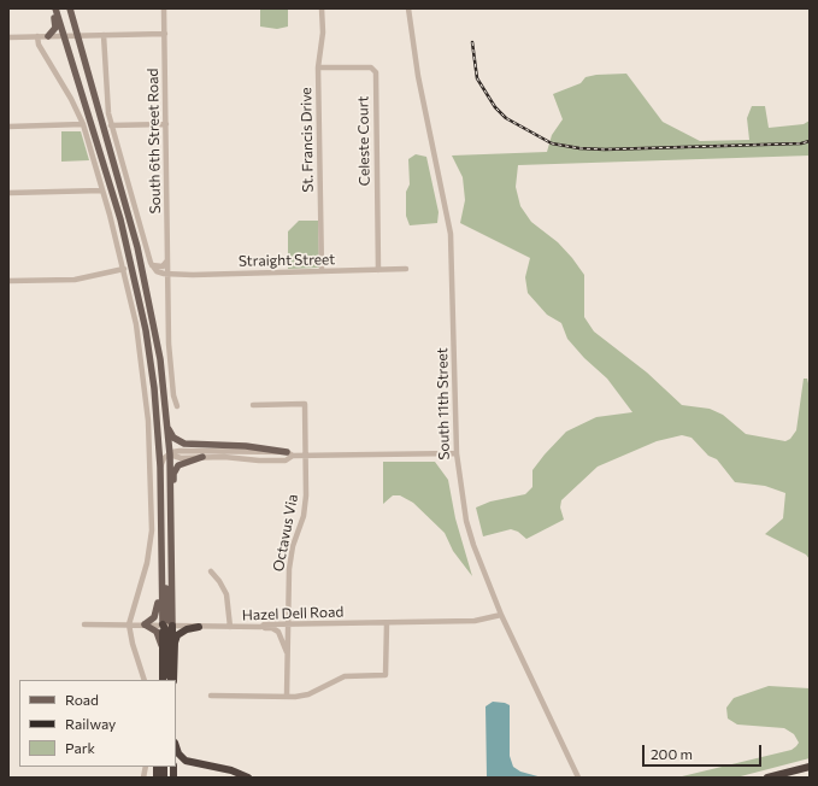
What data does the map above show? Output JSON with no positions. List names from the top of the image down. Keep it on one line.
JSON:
{"streets":{"street":["St. Francis Drive","South 6th Street Road","Celeste Court","Straight Street","South 11th Street","Octavus Via","Hazel Dell Road"]},"crossings":[["St. Francis Drive","Celeste Court"],["St. Francis Drive","Straight Street"],["South 6th Street Road","Straight Street"],["Celeste Court","Straight Street"],["South 11th Street","Hazel Dell Road"],["Octavus Via","Hazel Dell Road"]],"legend":["Road","Railway","Park"],"scale_bar":"200 m"}
